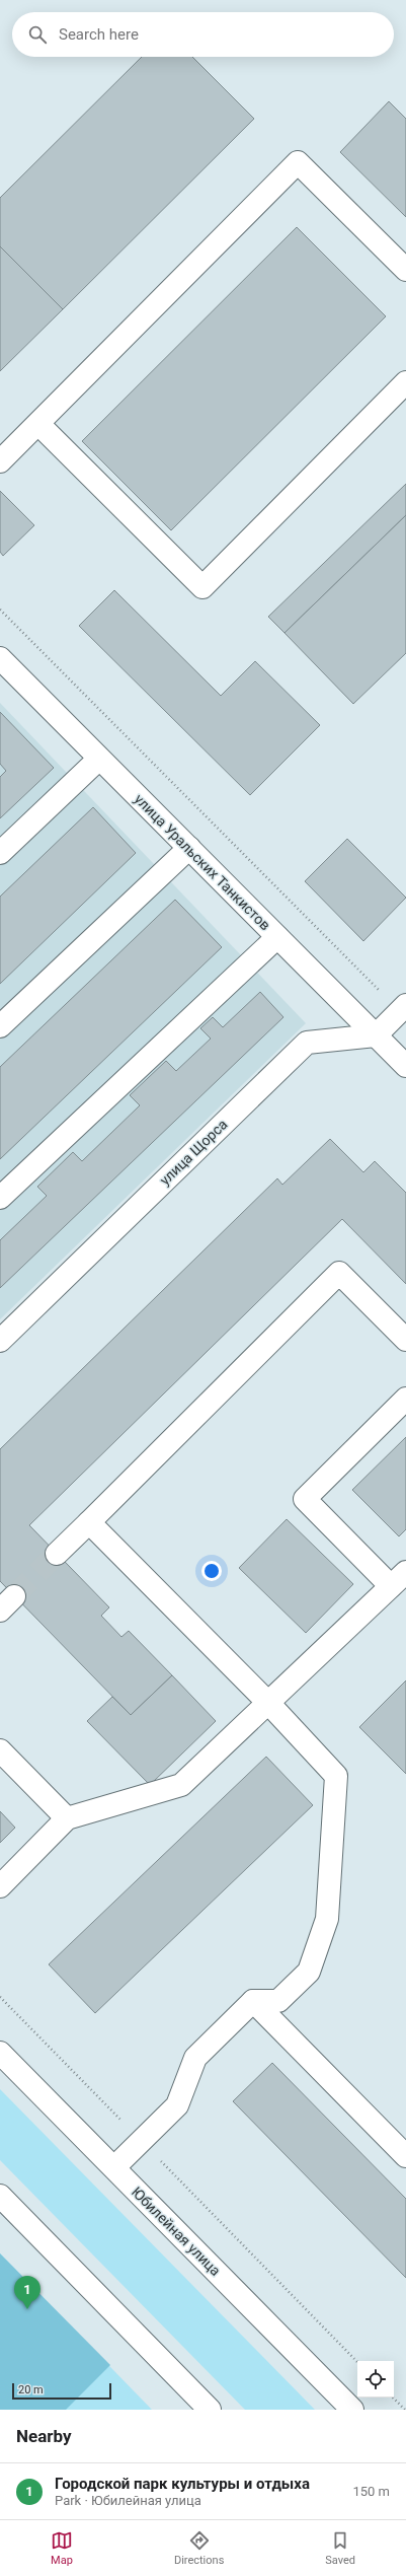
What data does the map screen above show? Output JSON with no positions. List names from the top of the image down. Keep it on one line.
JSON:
{"streets":{"main road":["улица Уральских Танкистов","улица Щорса","Юбилейная улица"]},"crossings":[["улица Уральских Танкистов","улица Щорса"]],"scale_bar":"20 m","page":{"search":"Search here","pins":"1","scale":"20 m","heading":"Nearby","list":[{"mark":"1","name":"Городской парк культуры и отдыха","note":"Park · Юбилейная улица","value":"150 m"}],"nav":["Map","Directions","Saved"]}}
